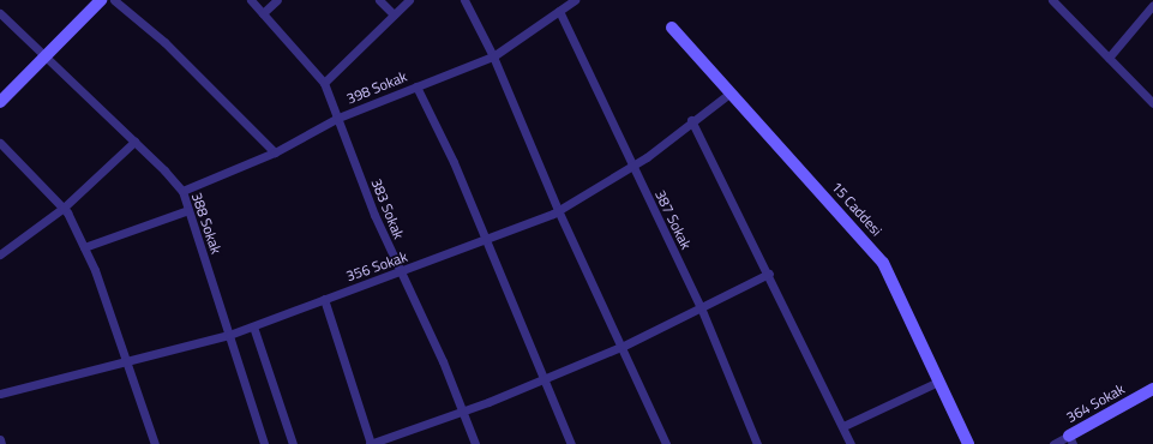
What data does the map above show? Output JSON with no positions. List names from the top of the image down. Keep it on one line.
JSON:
{"streets":{"street":["398 Sokak","383 Sokak","15 Caddesi","387 Sokak","388 Sokak","356 Sokak","364 Sokak"]},"crossings":[["398 Sokak","383 Sokak"],["398 Sokak","387 Sokak"],["398 Sokak","388 Sokak"],["383 Sokak","356 Sokak"],["15 Caddesi","356 Sokak"],["387 Sokak","356 Sokak"],["388 Sokak","356 Sokak"]]}
